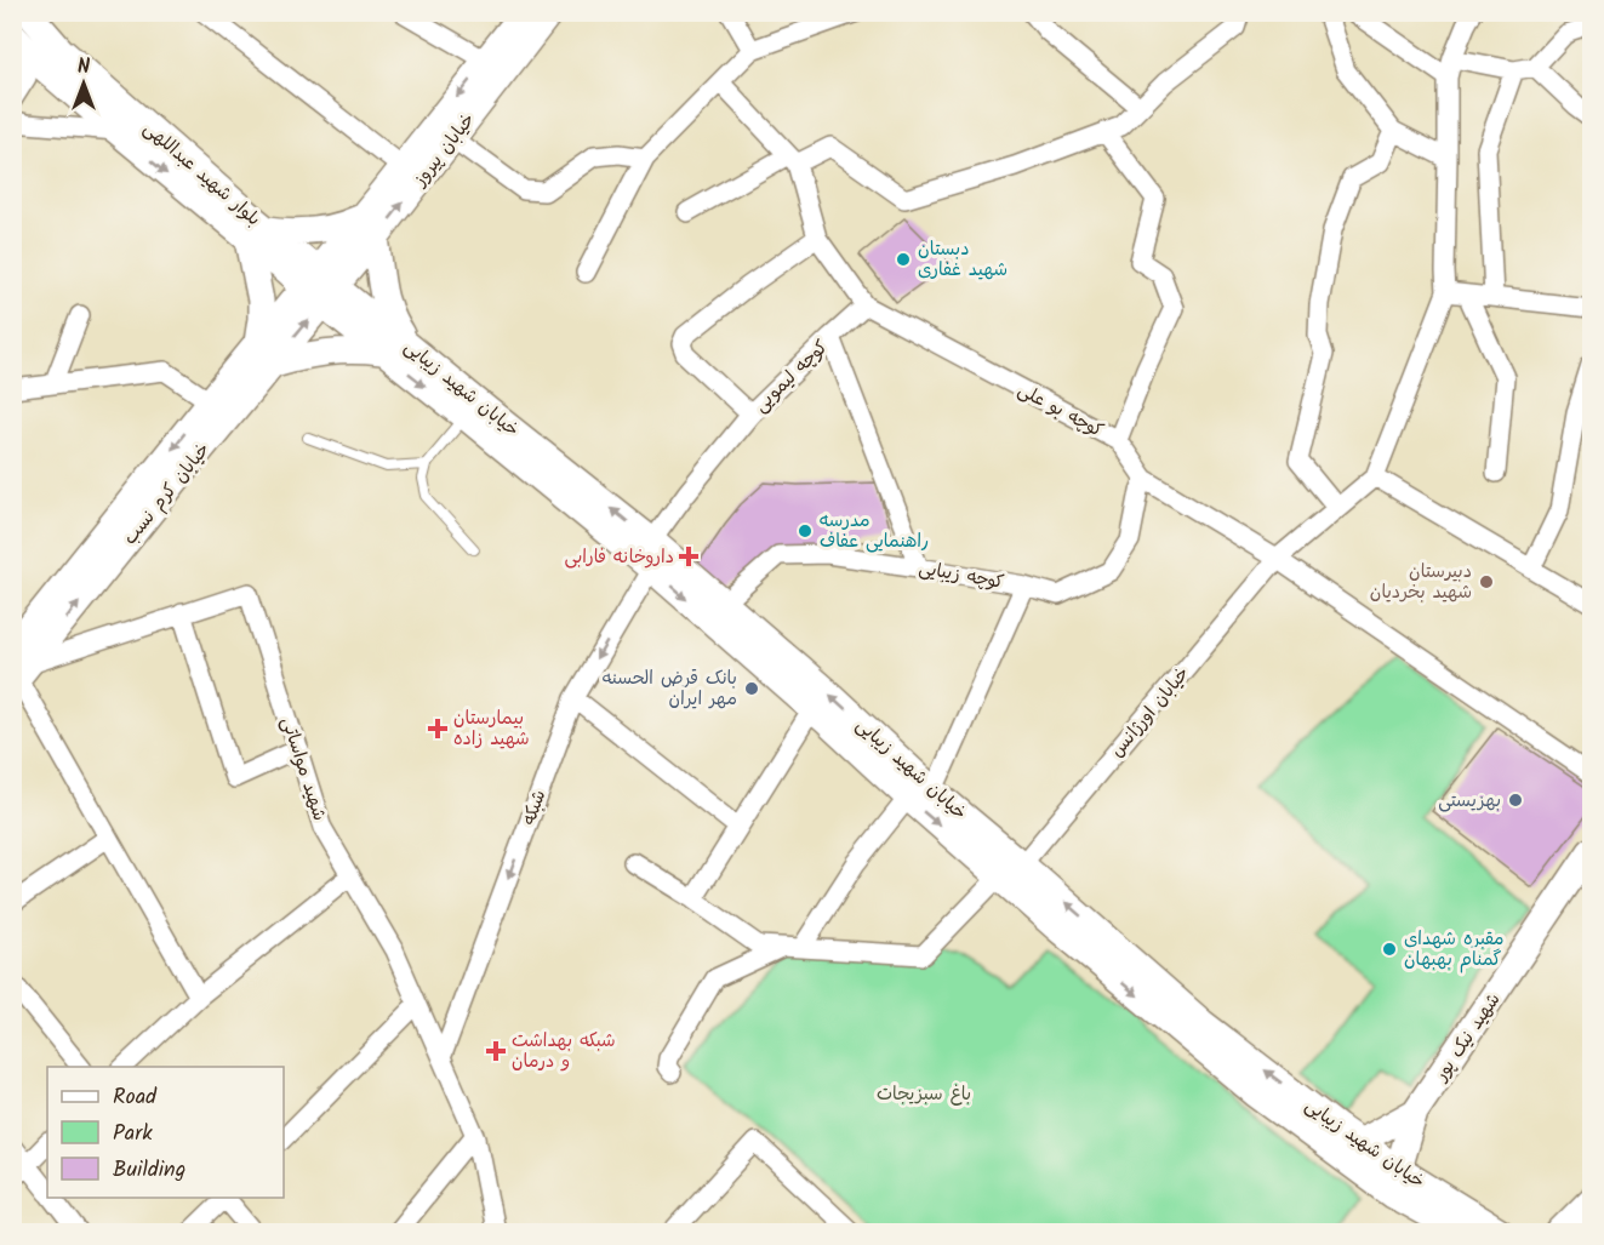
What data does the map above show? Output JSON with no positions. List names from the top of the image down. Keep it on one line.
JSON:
{"streets":{"main road":["خیابان پیروز","بلوار شهید عبداللهی","خیابان شهید زیبایی","خیابان کرم نسب","شهید نیک پور"],"street":["کوچه لیمویی","کوچه بو علی","کوچه زیبایی","خیابان اورژانس","شهید مواساتی","شبکه"]},"crossings":[["خیابان پیروز","بلوار شهید عبداللهی"],["خیابان پیروز","خیابان شهید زیبایی"],["خیابان پیروز","خیابان کرم نسب"],["بلوار شهید عبداللهی","خیابان شهید زیبایی"],["بلوار شهید عبداللهی","خیابان کرم نسب"],["کوچه لیمویی","خیابان شهید زیبایی"],["کوچه لیمویی","کوچه زیبایی"],["خیابان شهید زیبایی","خیابان کرم نسب"],["خیابان شهید زیبایی","کوچه زیبایی"],["خیابان شهید زیبایی","خیابان اورژانس"],["خیابان شهید زیبایی","شبکه"],["خیابان شهید زیبایی","شهید نیک پور"],["کوچه بو علی","کوچه زیبایی"],["کوچه بو علی","خیابان اورژانس"],["خیابان کرم نسب","شهید مواساتی"],["شهید مواساتی","شبکه"]],"one_way":["شبکه"],"parks":["باغ سبزیجات"],"places":{"other":["دبستان شهید غفاری","مدرسه راهنمایی عفاف","دبیرستان شهید بخردیان","بانک قرض الحسنه مهر ایران","بهزیستی","مقبره شهدای گمنام بهبهان"],"health":["داروخانه فارابی","بیمارستان شهید زاده","شبکه بهداشت و درمان"]},"legend":["Road","Park","Building"],"north":"top"}
